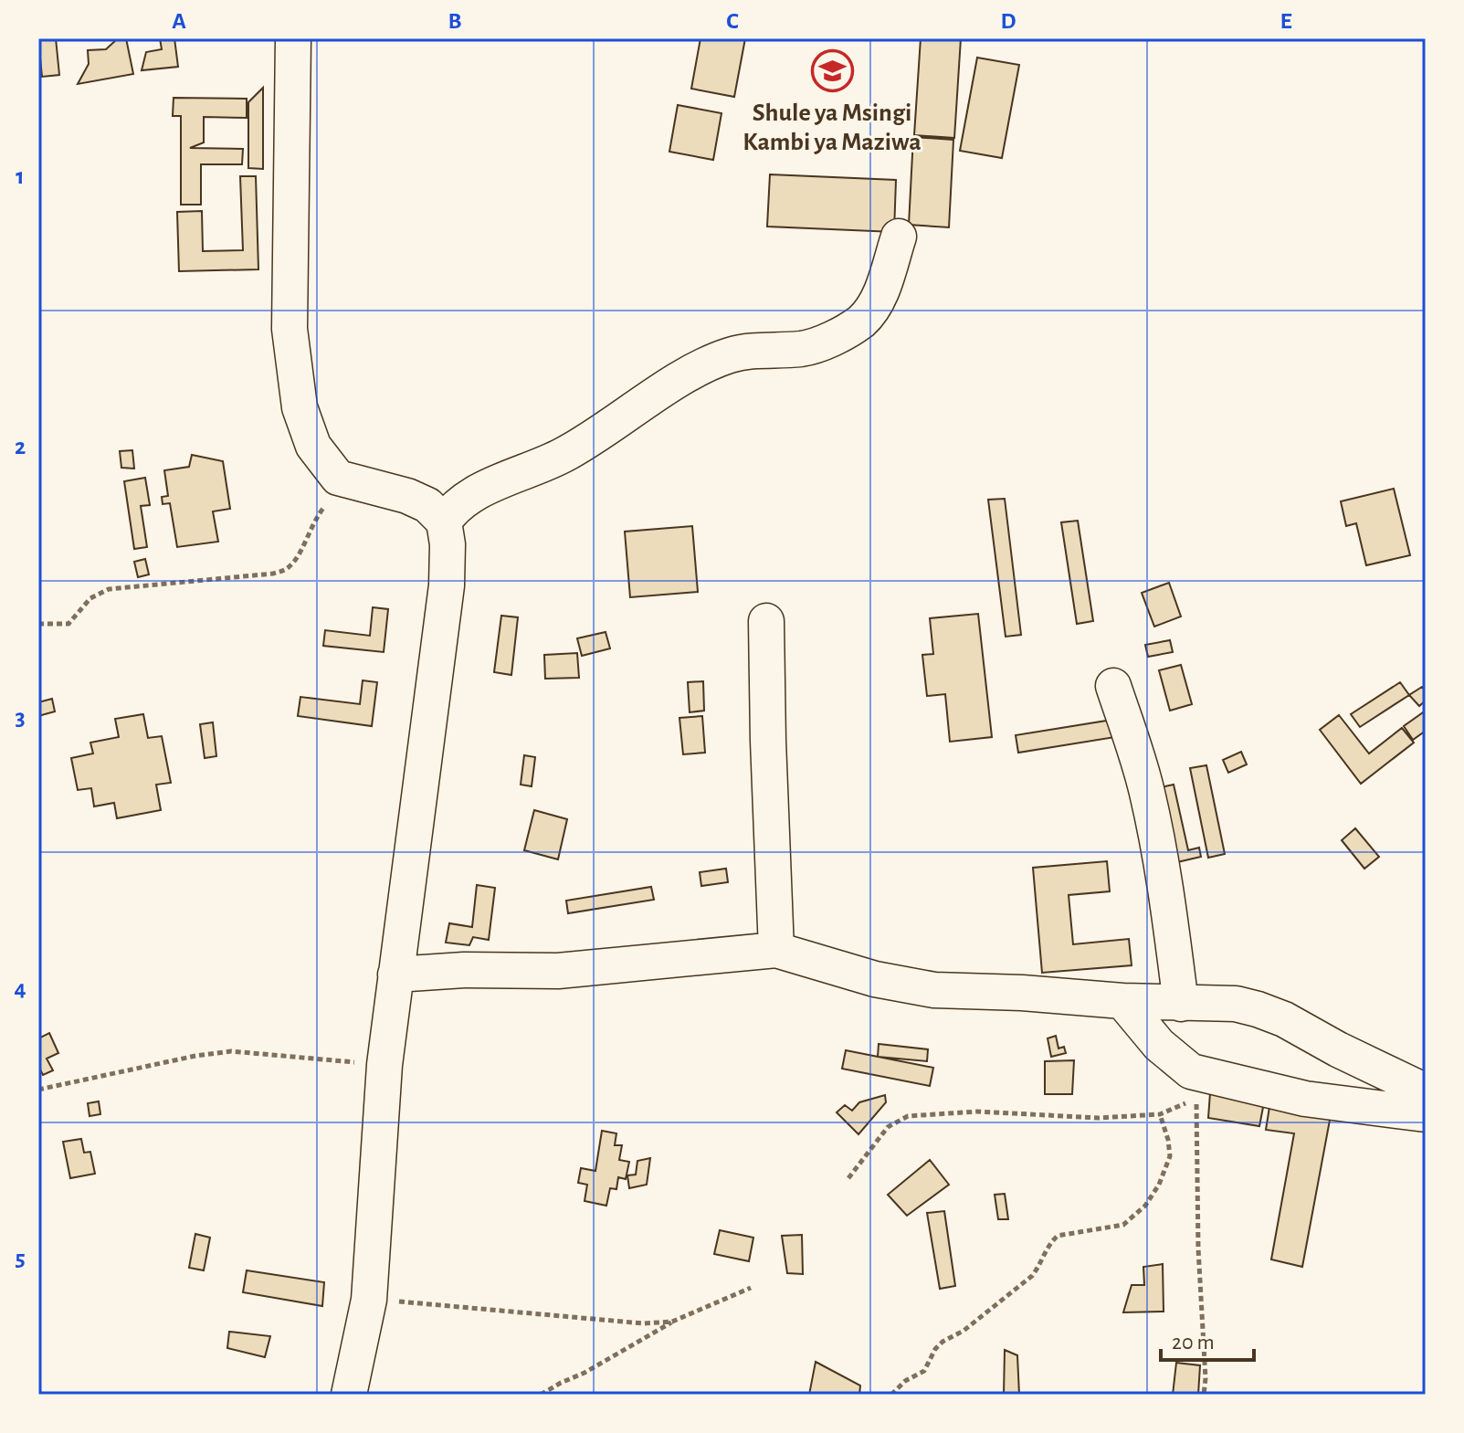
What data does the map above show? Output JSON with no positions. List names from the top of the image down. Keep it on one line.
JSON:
{"places":{"school or university":["Shule ya Msingi Kambi ya Maziwa"]},"scale_bar":"20 m","grid":{"columns":["A","B","C","D","E"],"rows":["1","2","3","4","5"]}}
